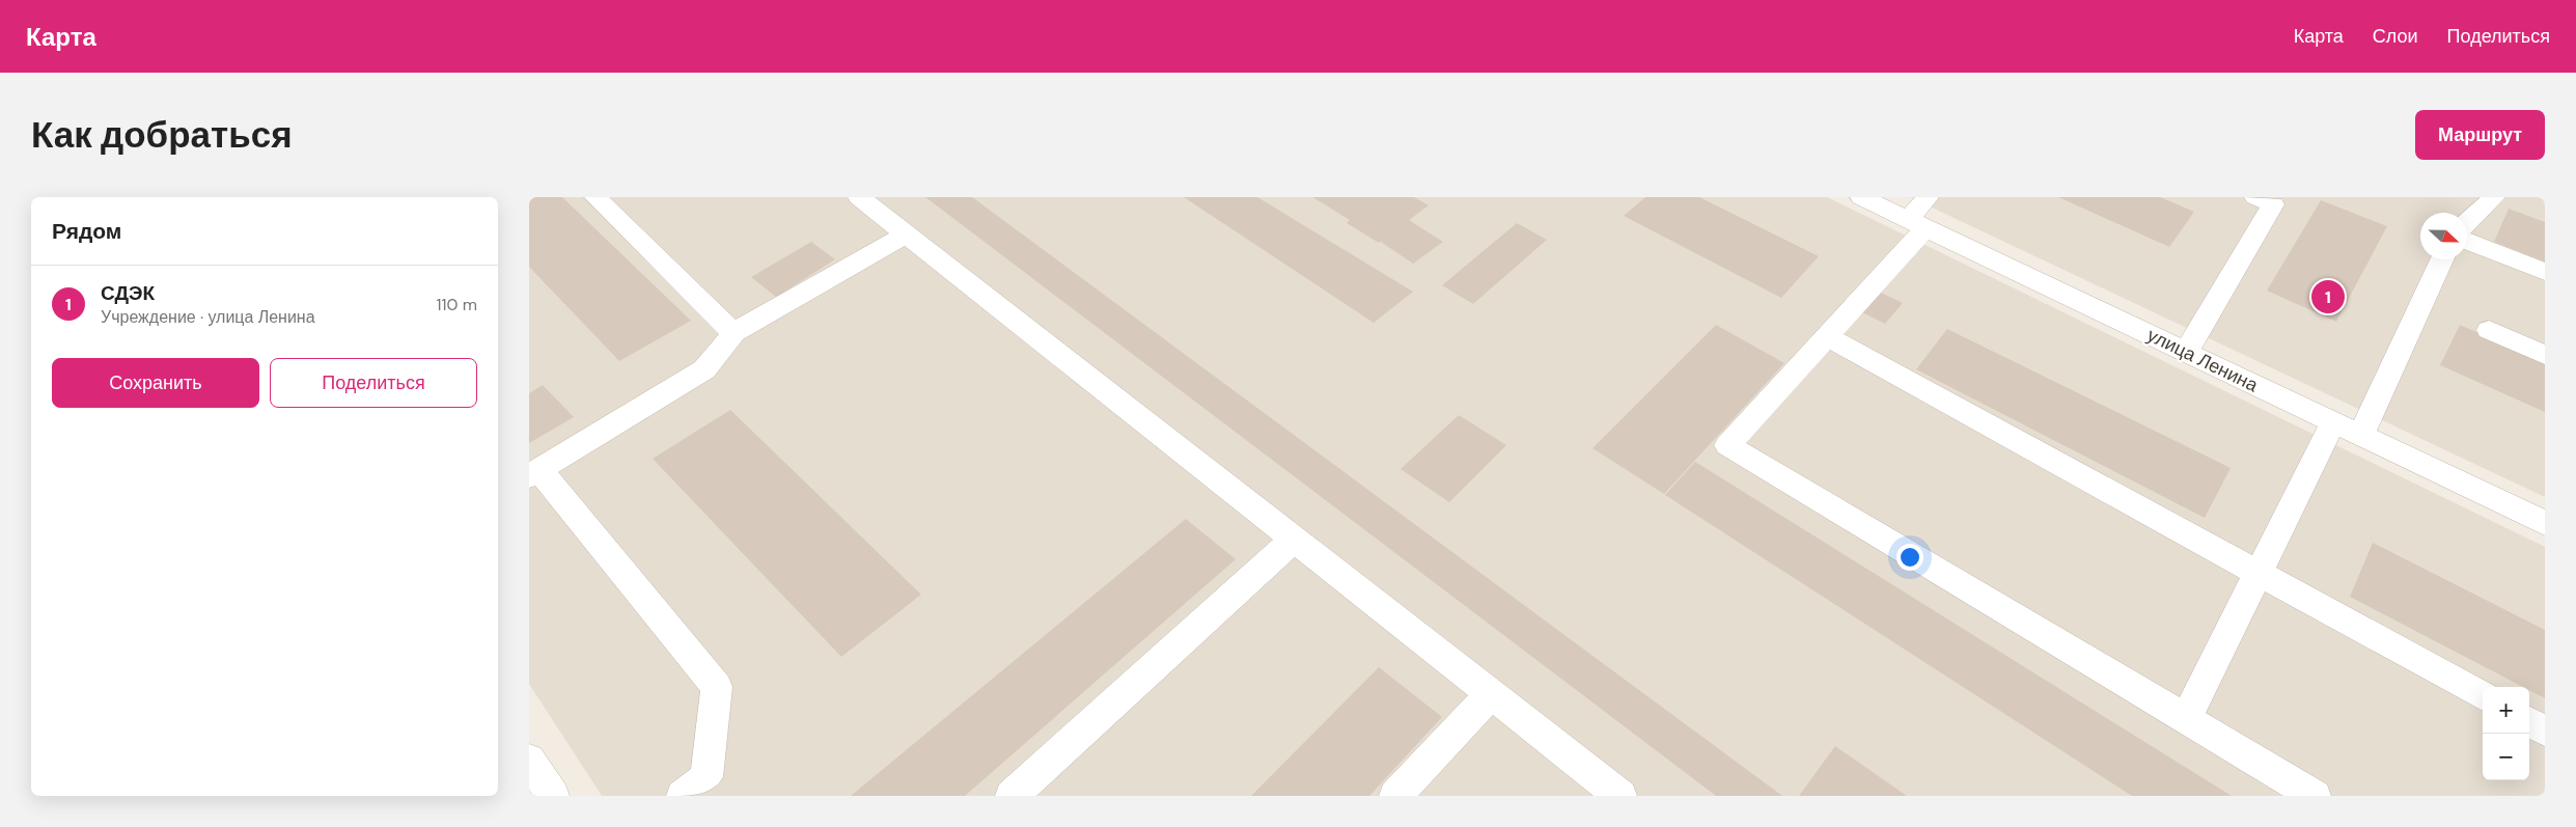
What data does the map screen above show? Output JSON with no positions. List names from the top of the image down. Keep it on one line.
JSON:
{"streets":{"street":["улица Ленина"]},"north":"right","page":{"header":"Карта","nav":["Карта","Слои","Поделиться"],"buttons":["Маршрут",["Сохранить","Поделиться"]],"title":"Как добраться","heading":"Рядом","list":[{"mark":"1","name":"СДЭК","note":"Учреждение · улица Ленина","value":"110 m"}],"pins":"1","map_buttons":["+","−"]}}
